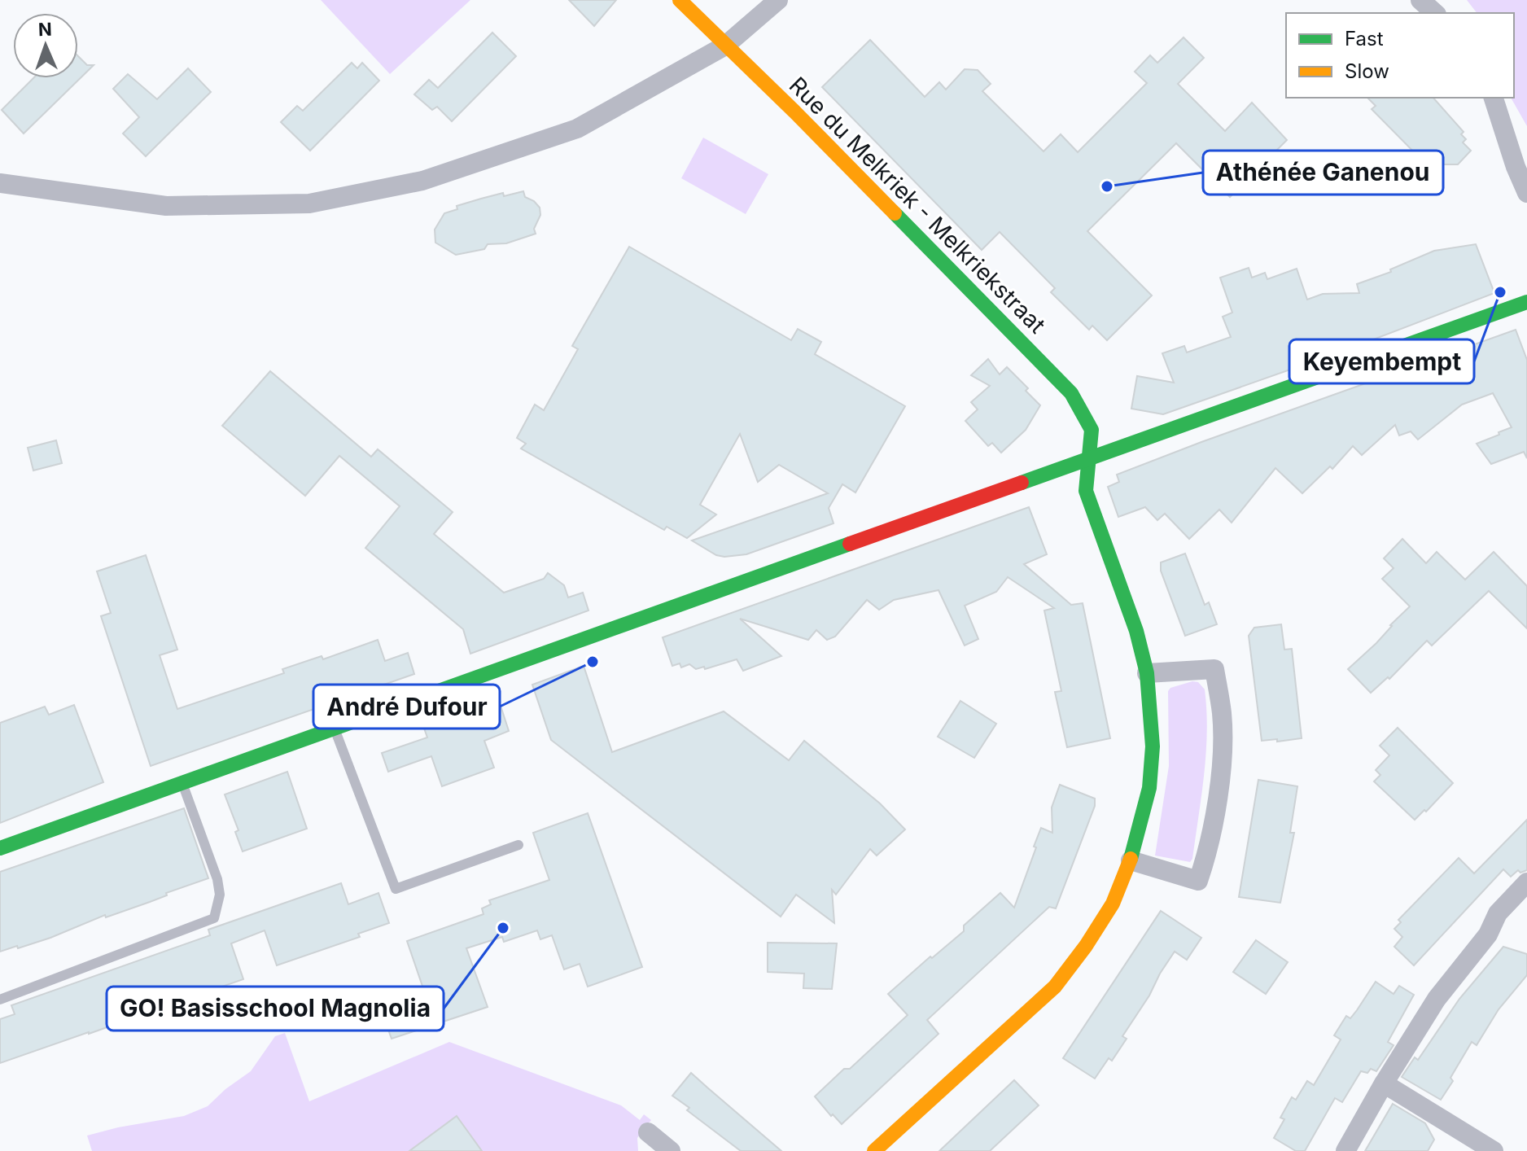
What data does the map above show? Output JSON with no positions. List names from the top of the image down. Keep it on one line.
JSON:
{"streets":{"main road":["Rue du Melkriek - Melkriekstraat"]},"places":["Athénée Ganenou","Keyembempt","André Dufour","GO! Basisschool Magnolia"],"legend":["Fast","Slow"],"north":"top"}
